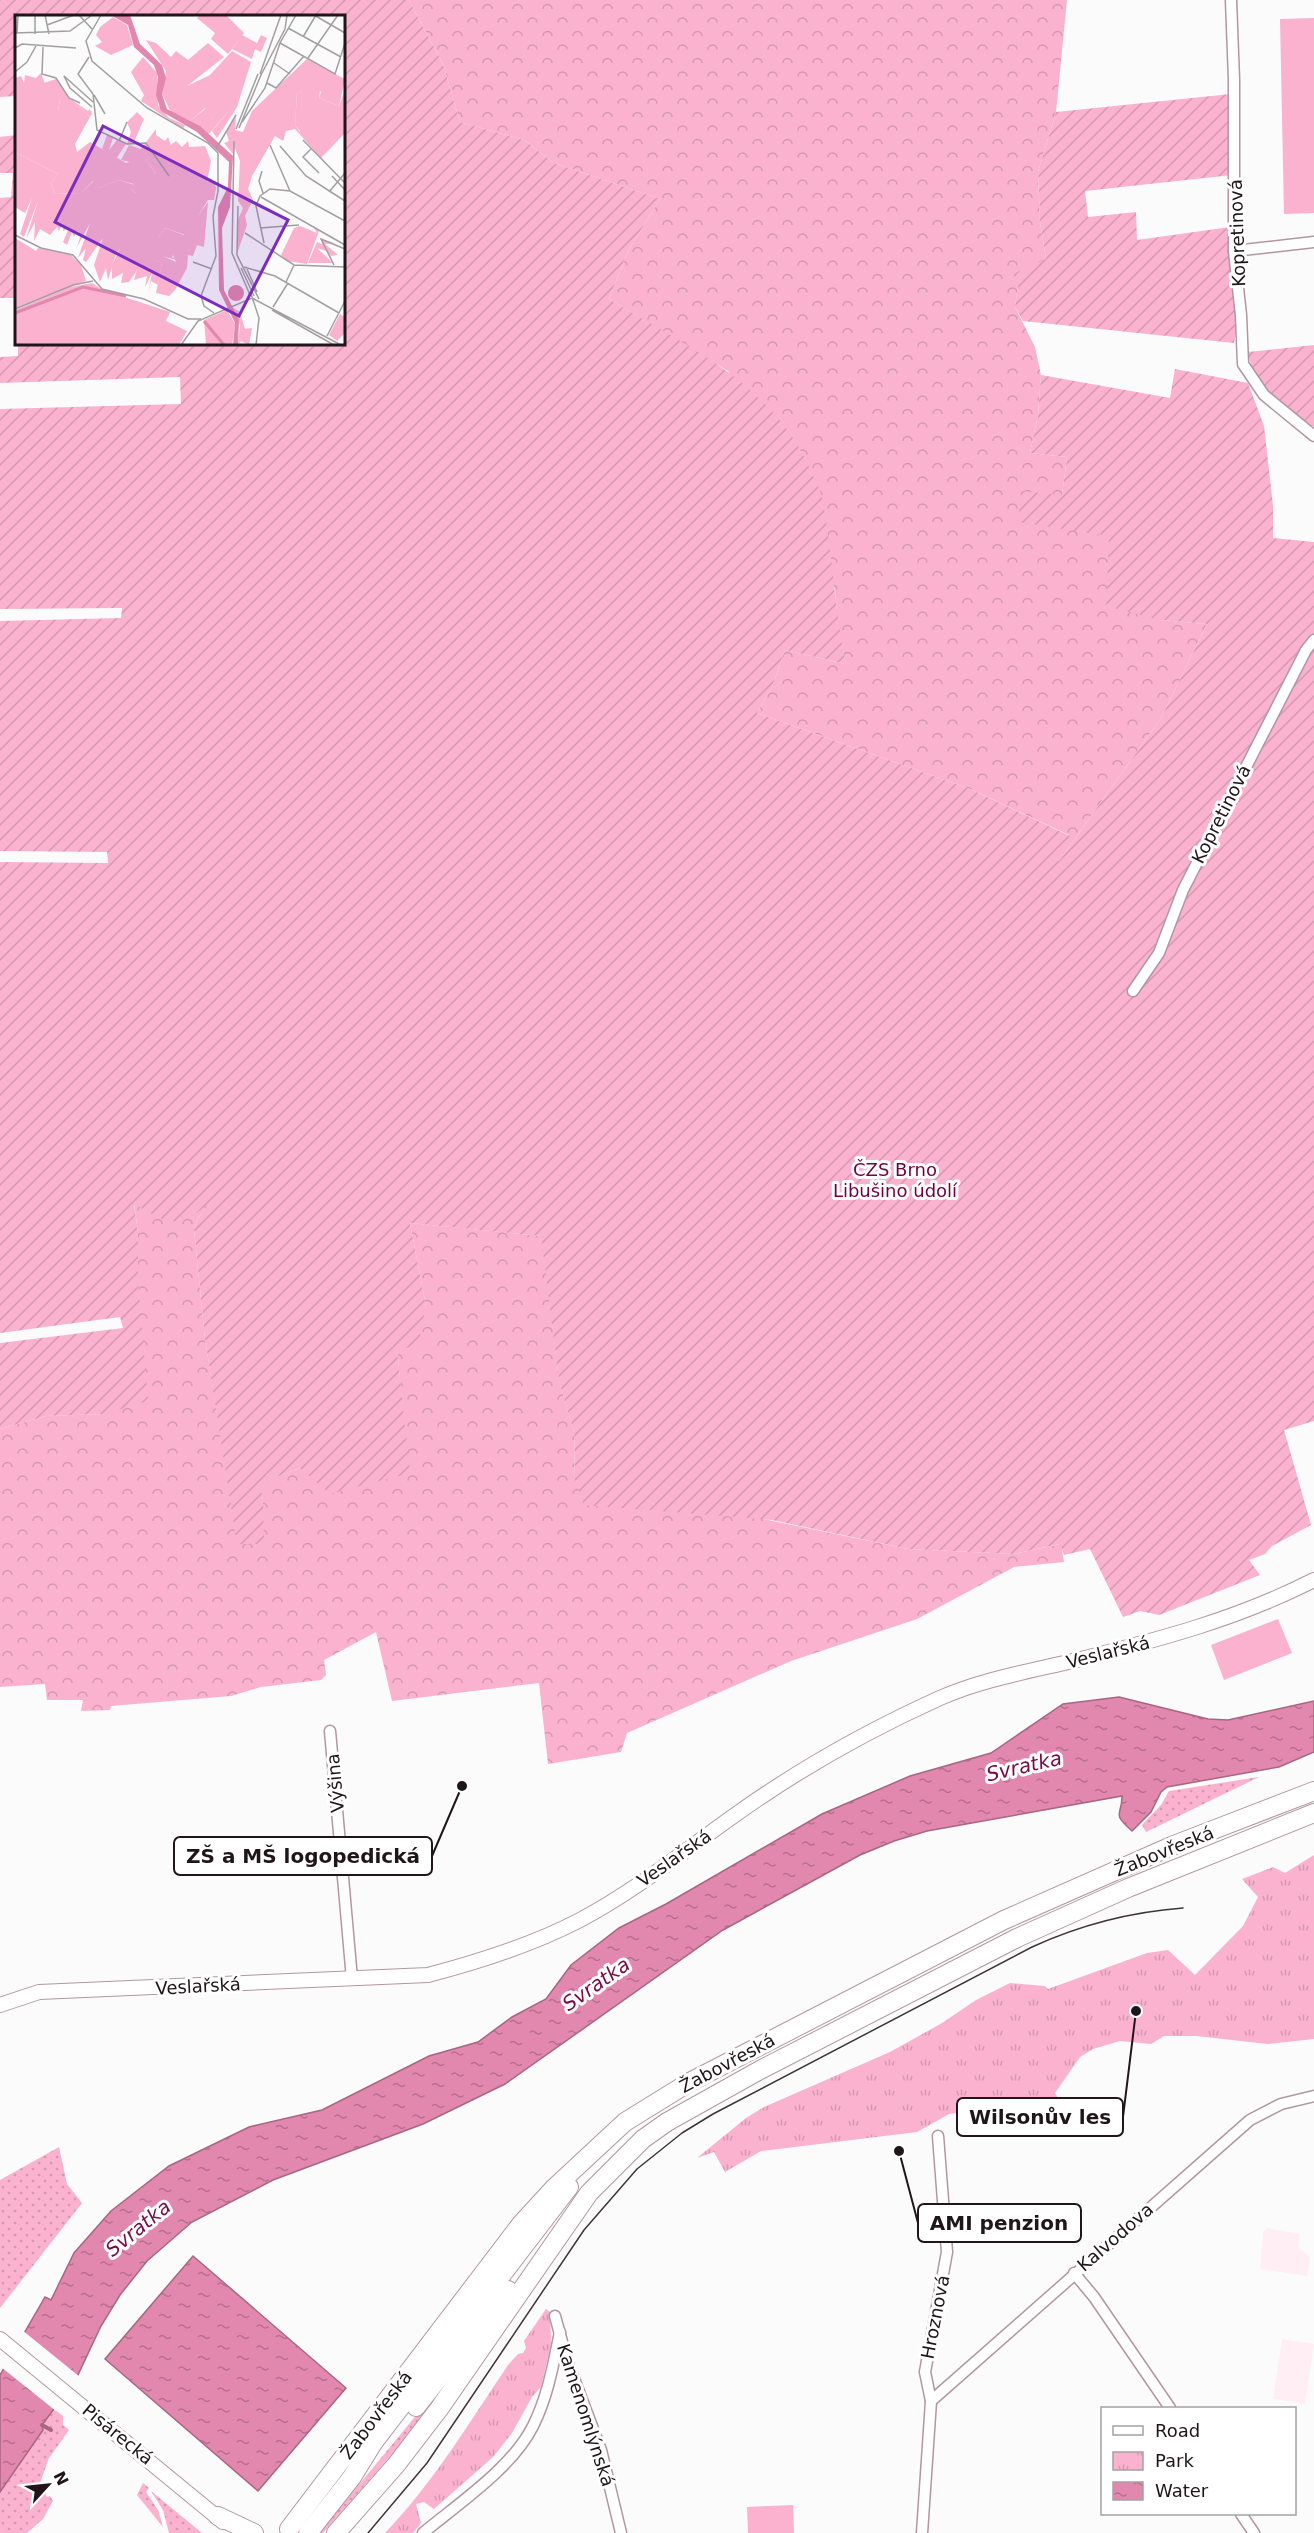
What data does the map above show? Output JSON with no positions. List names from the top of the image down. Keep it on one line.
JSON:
{"streets":{"highway":["Žabovřeská"],"street":["Kopretinová","Veslařská","Výšina","Kalvodova","Hroznová","Kamenomlýnská","Pisárecká"]},"crossings":[["Veslařská","Výšina"],["Kalvodova","Hroznová"]],"water":["Svratka"],"parks":["ČZS Brno Libušino údolí"],"places":["ZŠ a MŠ logopedická","Wilsonův les","AMI penzion"],"legend":["Road","Park","Water"],"north":"top right"}
